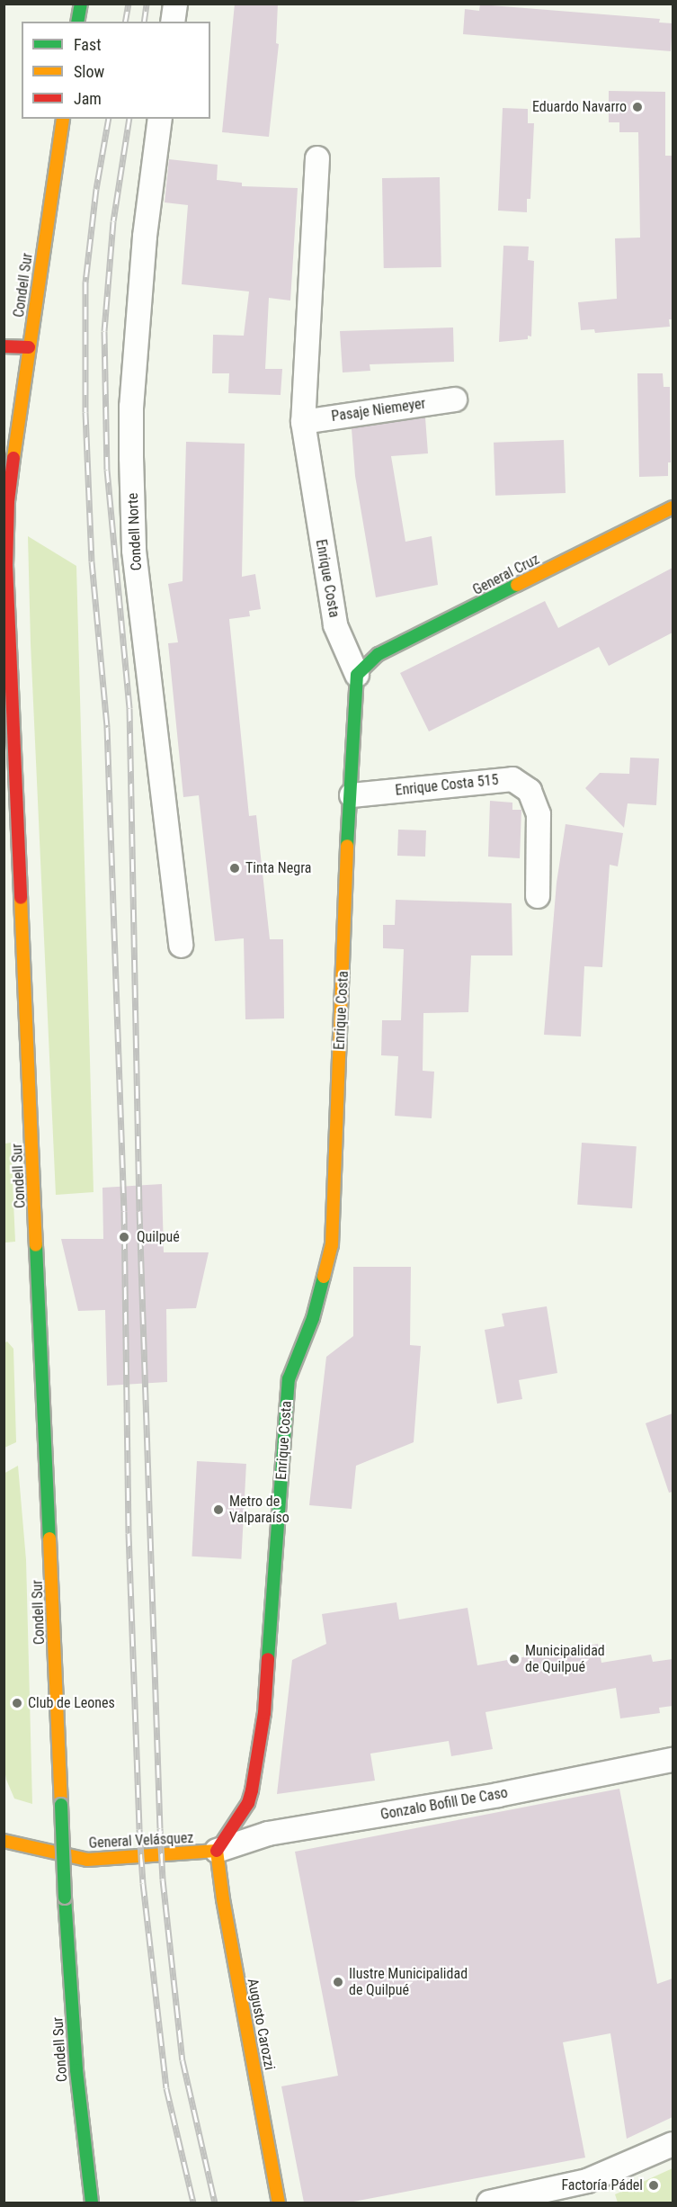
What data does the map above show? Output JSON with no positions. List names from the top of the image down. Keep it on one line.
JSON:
{"streets":{"street":["Condell Sur","Pasaje Niemeyer","Condell Norte","General Cruz","Enrique Costa","Enrique Costa 515","Gonzalo Bofill De Caso","General Velásquez","Augusto Carozzi"]},"crossings":[["Pasaje Niemeyer","Enrique Costa"],["General Cruz","Enrique Costa"],["Enrique Costa","Enrique Costa 515"],["Enrique Costa","Gonzalo Bofill De Caso"],["Enrique Costa","General Velásquez"],["Enrique Costa","Augusto Carozzi"],["Gonzalo Bofill De Caso","General Velásquez"],["Gonzalo Bofill De Caso","Augusto Carozzi"],["General Velásquez","Augusto Carozzi"]],"places":["Eduardo Navarro","Tinta Negra","Quilpué","Metro de Valparaíso","Municipalidad de Quilpué","Club de Leones","Ilustre Municipalidad de Quilpué","Factoría Pádel"],"legend":["Fast","Slow","Jam"]}
